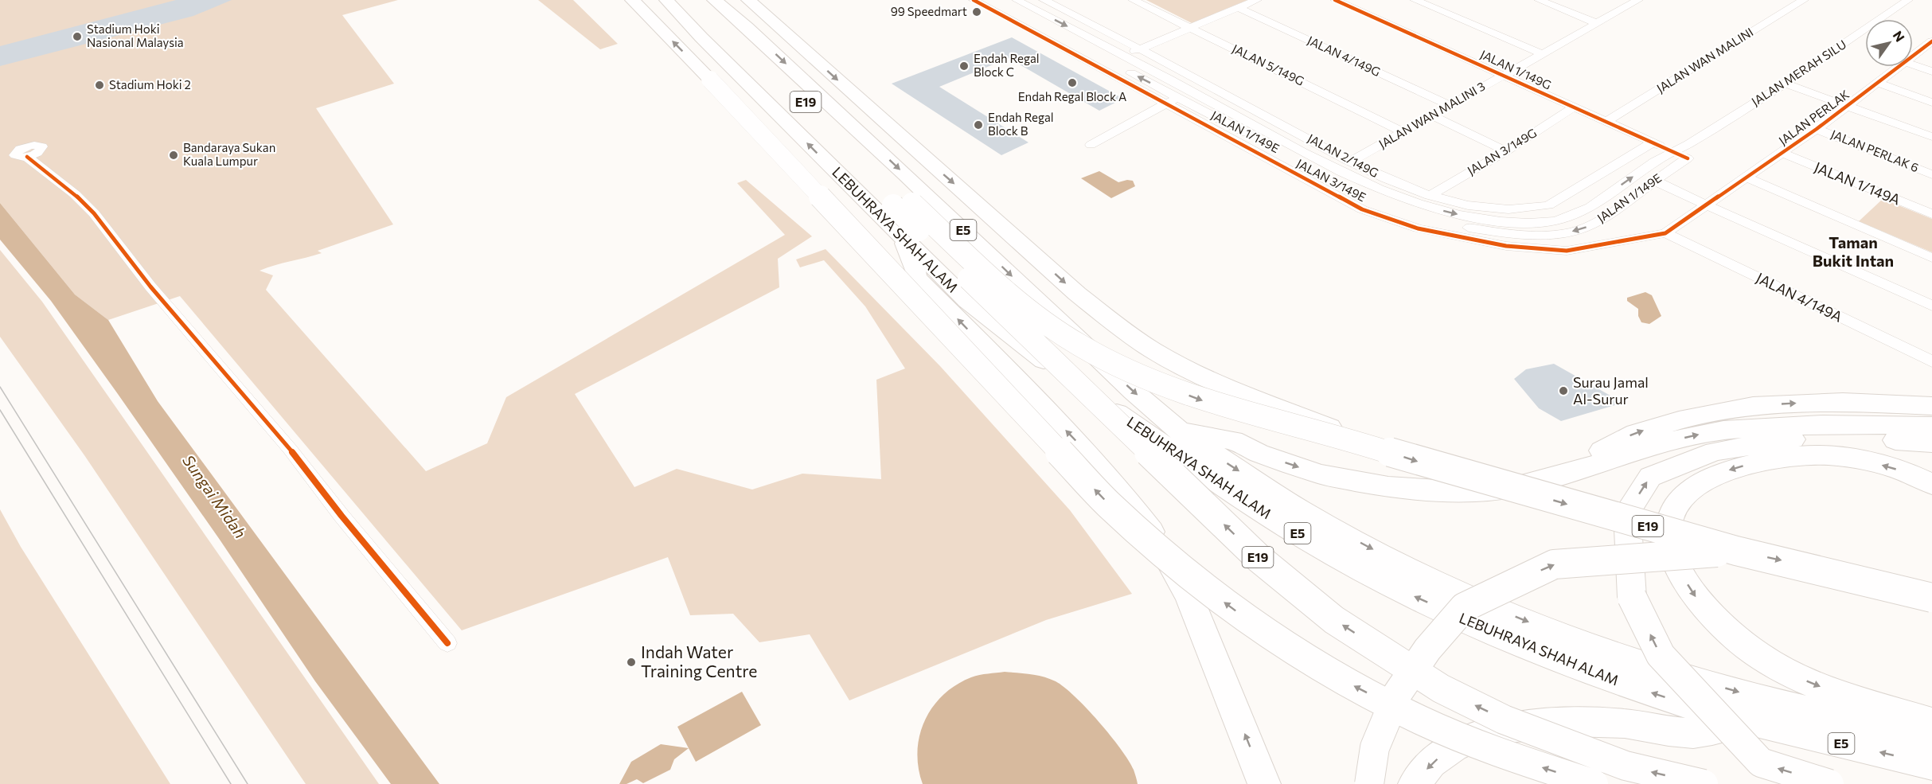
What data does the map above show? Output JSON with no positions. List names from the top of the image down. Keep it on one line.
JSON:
{"streets":{"highway":["E19","LEBUHRAYA SHAH ALAM","E5"],"street":["JALAN 4/149G","JALAN WAN MALINI","JALAN 5/149G","JALAN 1/149G","JALAN MERAH SILU","JALAN WAN MALINI 3","JALAN PERLAK","JALAN 1/149E","JALAN PERLAK 6","JALAN 3/149G","JALAN 2/149G","JALAN 3/149E","JALAN 1/149A","JALAN 4/149A"]},"crossings":[["JALAN 4/149G","JALAN WAN MALINI 3"],["JALAN WAN MALINI","JALAN 1/149G"],["JALAN 5/149G","JALAN WAN MALINI 3"],["JALAN 1/149G","JALAN MERAH SILU"],["JALAN 1/149G","JALAN WAN MALINI 3"],["JALAN 1/149G","JALAN 1/149E"],["JALAN 1/149G","JALAN 3/149G"],["JALAN 1/149G","JALAN 2/149G"],["JALAN MERAH SILU","JALAN 1/149E"],["JALAN WAN MALINI 3","JALAN 2/149G"],["JALAN PERLAK","JALAN PERLAK 6"],["JALAN PERLAK","JALAN 3/149E"],["JALAN PERLAK","JALAN 1/149A"],["JALAN 3/149G","JALAN 2/149G"],["JALAN 3/149E","JALAN 4/149A"],["LEBUHRAYA SHAH ALAM","E5"]],"districts":["Taman Bukit Intan"],"water":["Sungai Midah"],"places":["99 Speedmart","Stadium Hoki Nasional Malaysia","Endah Regal Block C","Endah Regal Block A","Stadium Hoki 2","Endah Regal Block B","Bandaraya Sukan Kuala Lumpur","Surau Jamal Al-Surur","Indah Water Training Centre"],"north":"top right"}
